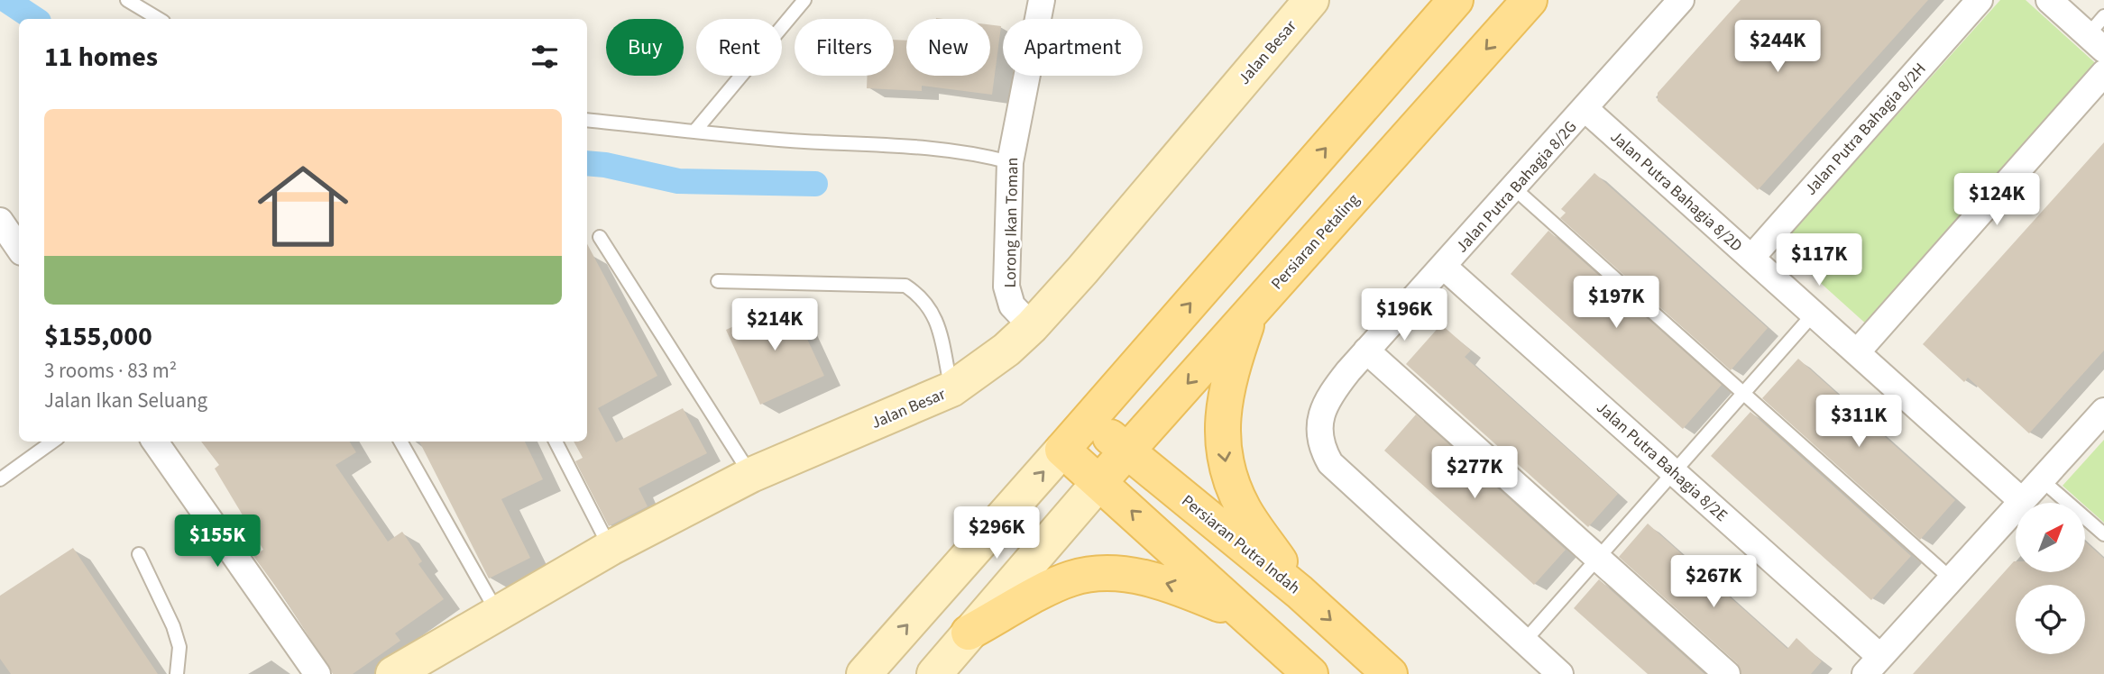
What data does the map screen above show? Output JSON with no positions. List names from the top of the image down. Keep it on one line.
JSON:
{"streets":{"main road":["Persiaran Petaling","Persiaran Putra Indah"],"street":["Jalan Besar","Jalan Putra Bahagia 8/2H","Jalan Putra Bahagia 8/2G","Jalan Putra Bahagia 8/2D","Lorong Ikan Toman","Jalan Putra Bahagia 8/2E"]},"crossings":[["Jalan Besar","Lorong Ikan Toman"],["Jalan Putra Bahagia 8/2H","Jalan Putra Bahagia 8/2D"],["Jalan Putra Bahagia 8/2G","Jalan Putra Bahagia 8/2D"],["Jalan Putra Bahagia 8/2G","Jalan Putra Bahagia 8/2E"],["Persiaran Petaling","Persiaran Putra Indah"]],"north":"top right","page":{"chip":["Buy","Rent","Filters","New","Apartment"],"heading":"11 homes","price":["$244K","$124K","$117K","$197K","$196K","$214K","$311K","$277K","$296K","$155K","$267K"],"list":[{"name":"$155,000","note":"3 rooms · 83 m² · Jalan Ikan Seluang"}]}}
